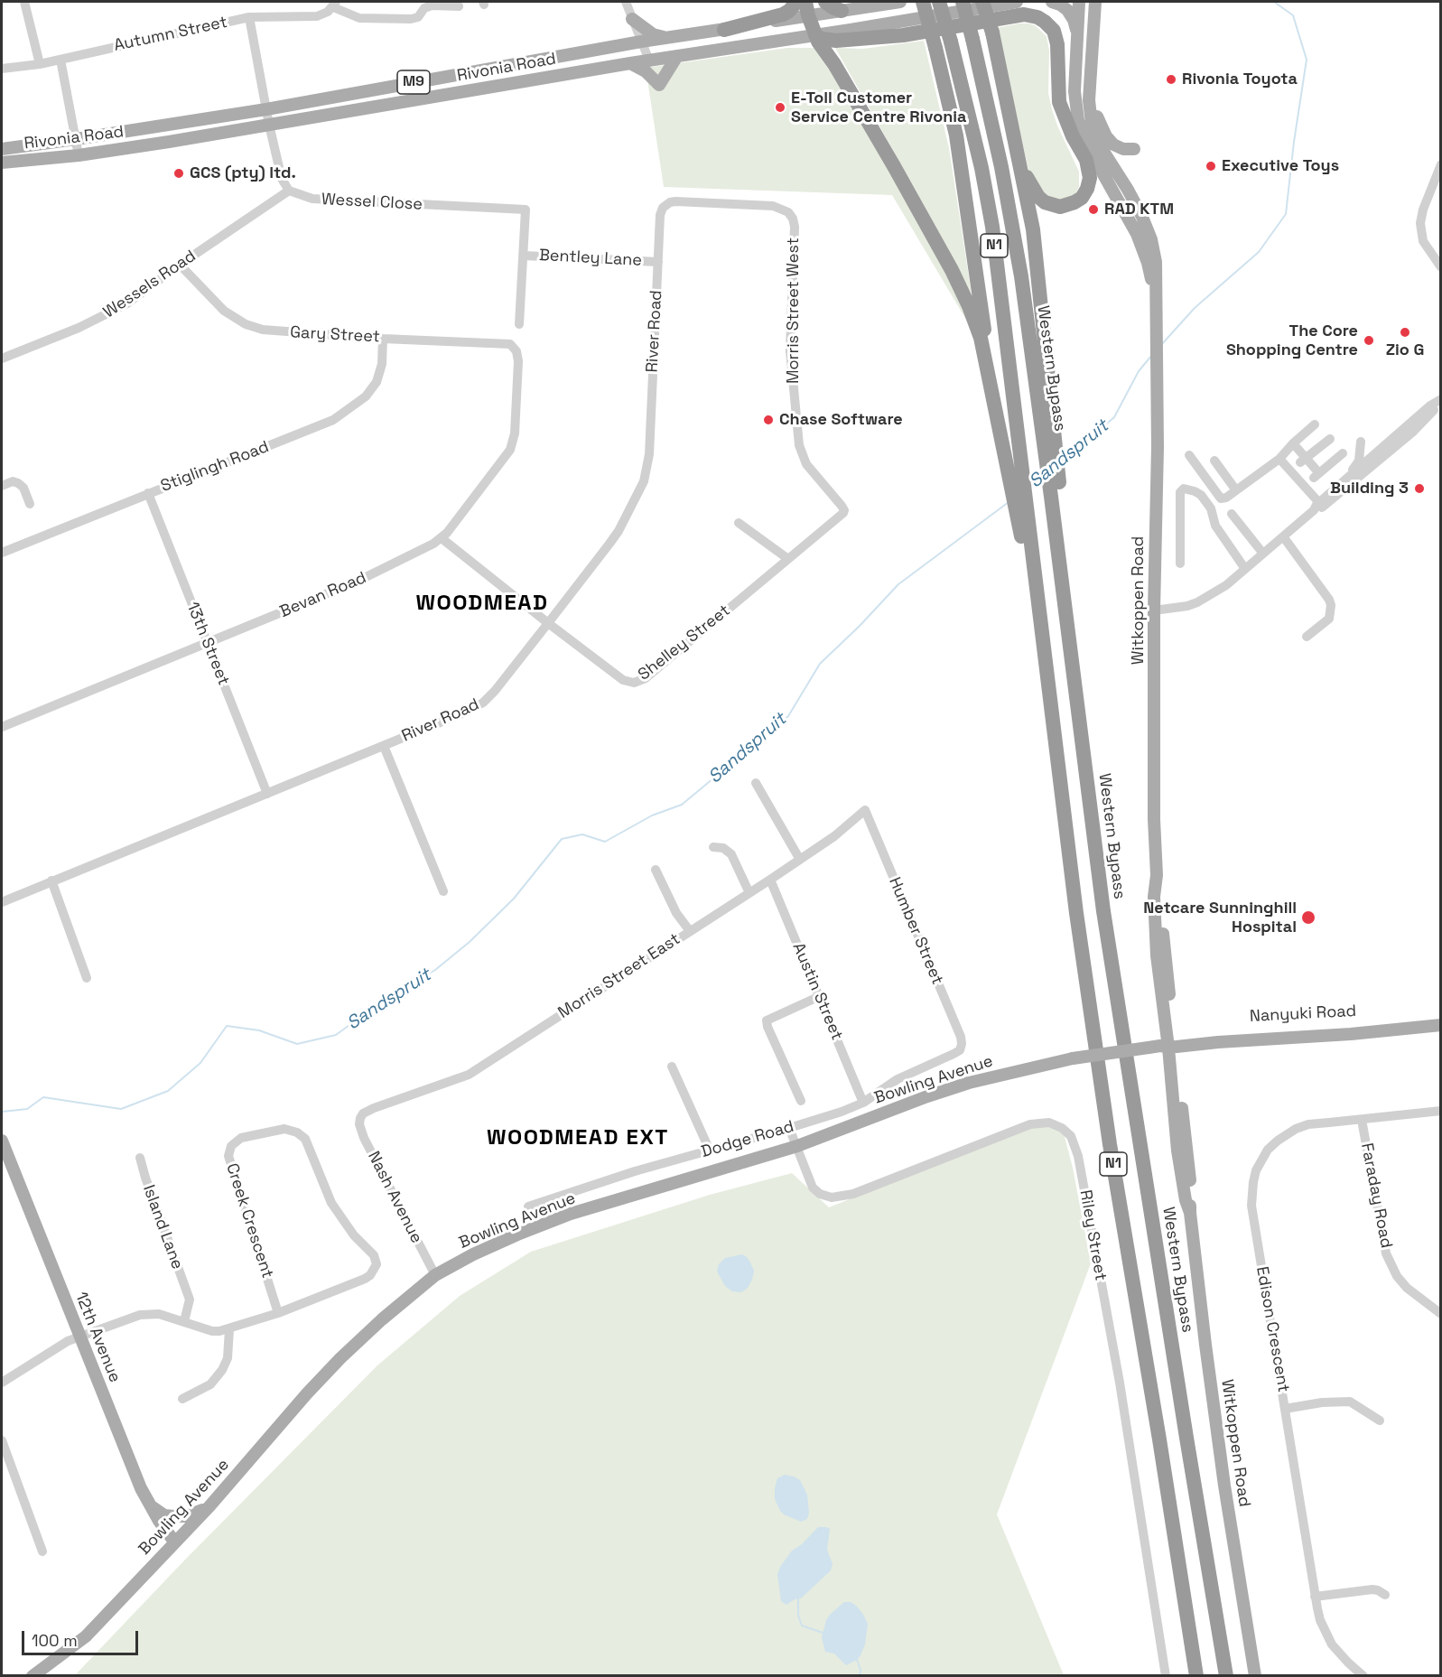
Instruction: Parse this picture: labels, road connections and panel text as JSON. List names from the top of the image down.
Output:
{
  "streets": {
    "highway": ["N1", "Western Bypass"],
    "main road": [
      "Rivonia Road",
      "M9",
      "Witkoppen Road",
      "Nanyuki Road",
      "Bowling Avenue",
      "12th Avenue"
    ],
    "street": [
      "Autumn Street",
      "Wessel Close",
      "Bentley Lane",
      "Wessels Road",
      "Morris Street West",
      "River Road",
      "Gary Street",
      "Stiglingh Road",
      "Bevan Road",
      "Shelley Street",
      "13th Street",
      "Humber Street",
      "Morris Street East",
      "Austin Street",
      "Dodge Road",
      "Faraday Road",
      "Nash Avenue",
      "Creek Crescent",
      "Island Lane",
      "Riley Street",
      "Edison Crescent"
    ]
  },
  "crossings": [
    ["Wessel Close", "Bentley Lane"],
    ["Wessel Close", "Wessels Road"],
    ["Bentley Lane", "Morris Street West"],
    ["Bentley Lane", "River Road"],
    ["Wessels Road", "Gary Street"],
    ["Morris Street West", "River Road"],
    ["Morris Street West", "Shelley Street"],
    ["River Road", "Shelley Street"],
    ["River Road", "13th Street"],
    ["Gary Street", "Stiglingh Road"],
    ["Gary Street", "Bevan Road"],
    ["Stiglingh Road", "13th Street"],
    ["Bevan Road", "Shelley Street"],
    ["Bevan Road", "13th Street"],
    ["Witkoppen Road", "Nanyuki Road"],
    ["Witkoppen Road", "Bowling Avenue"],
    ["Humber Street", "Morris Street East"],
    ["Humber Street", "Dodge Road"],
    ["Morris Street East", "Austin Street"],
    ["Morris Street East", "Nash Avenue"],
    ["Austin Street", "Dodge Road"],
    ["Nanyuki Road", "Bowling Avenue"],
    ["Bowling Avenue", "Nash Avenue"],
    ["Bowling Avenue", "Riley Street"],
    ["Bowling Avenue", "12th Avenue"],
    ["Dodge Road", "Riley Street"],
    ["Faraday Road", "Edison Crescent"]
  ],
  "districts": ["WOODMEAD", "WOODMEAD EXT"],
  "water": ["Sandspruit"],
  "places": [
    "Rivonia Toyota",
    "E-Toll Customer Service Centre Rivonia",
    "Executive Toys",
    "GCS (pty) ltd.",
    "RAD KTM",
    "Zio G",
    "The Core Shopping Centre",
    "Chase Software",
    "Building 3",
    "Netcare Sunninghill Hospital"
  ],
  "scale_bar": "100 m"
}
